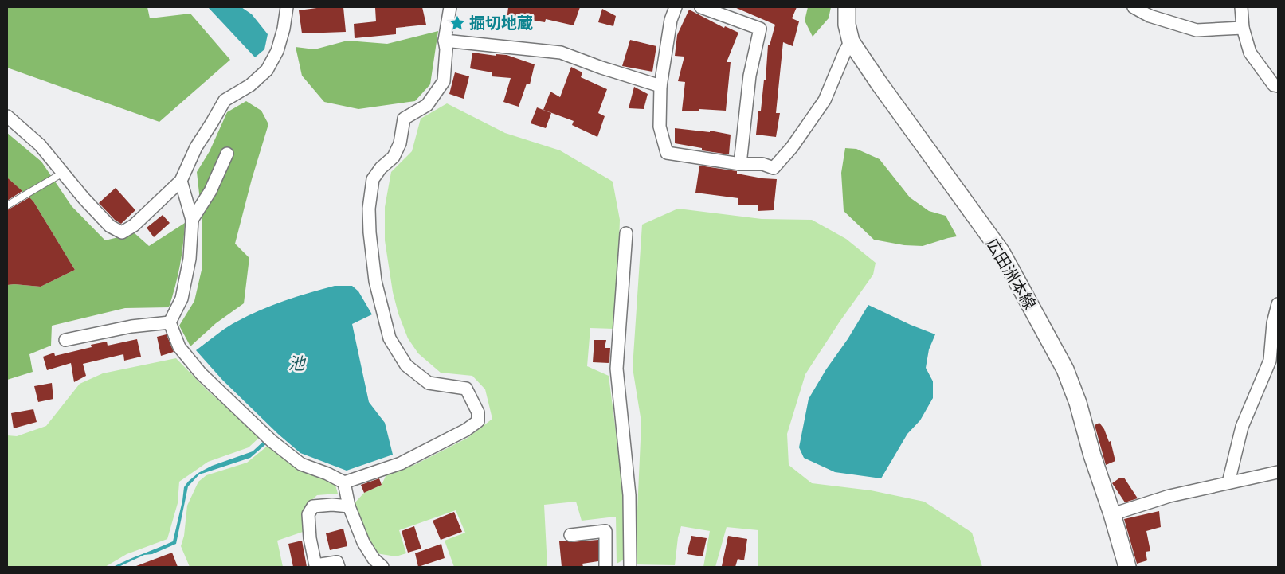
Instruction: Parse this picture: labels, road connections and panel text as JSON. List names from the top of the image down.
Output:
{
  "streets": {
    "main road": ["広田洲本線"]
  },
  "water": ["池"],
  "places": {
    "place": ["掘切地蔵"]
  }
}
